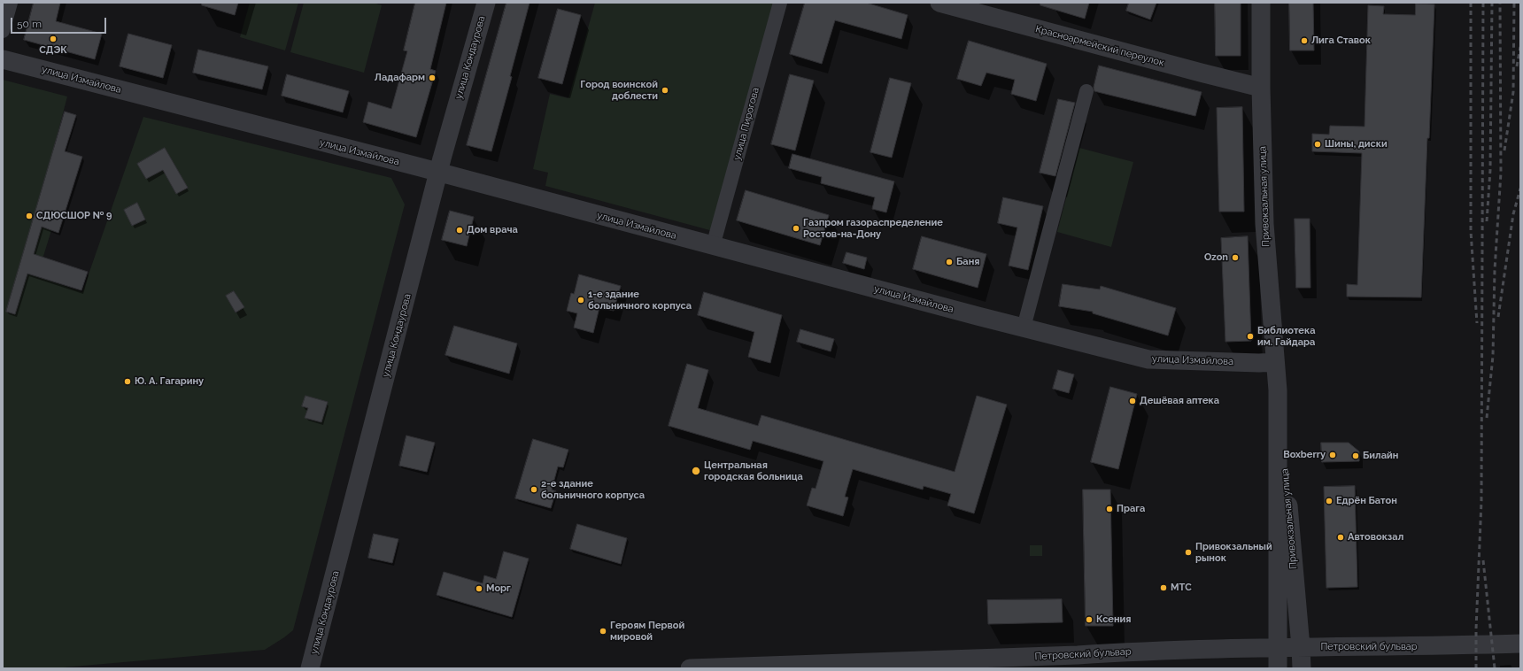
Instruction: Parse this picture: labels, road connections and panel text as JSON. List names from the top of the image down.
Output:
{
  "streets": {
    "street": [
      "Красноармейский переулок",
      "улица Кондаурова",
      "улица Измайлова",
      "улица Пирогова",
      "Привокзальная улица",
      "Петровский бульвар"
    ]
  },
  "crossings": [
    ["Красноармейский переулок", "Привокзальная улица"],
    ["улица Кондаурова", "улица Измайлова"],
    ["улица Измайлова", "улица Пирогова"],
    ["улица Измайлова", "Привокзальная улица"],
    ["Привокзальная улица", "Петровский бульвар"]
  ],
  "places": [
    "СДЭК",
    "Лига Ставок",
    "Ладафарм",
    "Город воинской доблести",
    "Шины, диски",
    "СДЮСШОР № 9",
    "Газпром газораспределение Ростов-на-Дону",
    "Дом врача",
    "Ozon",
    "Баня",
    "1-е здание больничного корпуса",
    "Библиотека им. Гайдара",
    "Ю. А. Гагарину",
    "Дешёвая аптека",
    "Boxberry",
    "Билайн",
    "Центральная городская больница",
    "2-е здание больничного корпуса",
    "Едрён Батон",
    "Прага",
    "Автовокзал",
    "Привокзальный рынок",
    "МТС",
    "Морг",
    "Ксения",
    "Героям Первой мировой"
  ],
  "scale_bar": "50 m"
}
